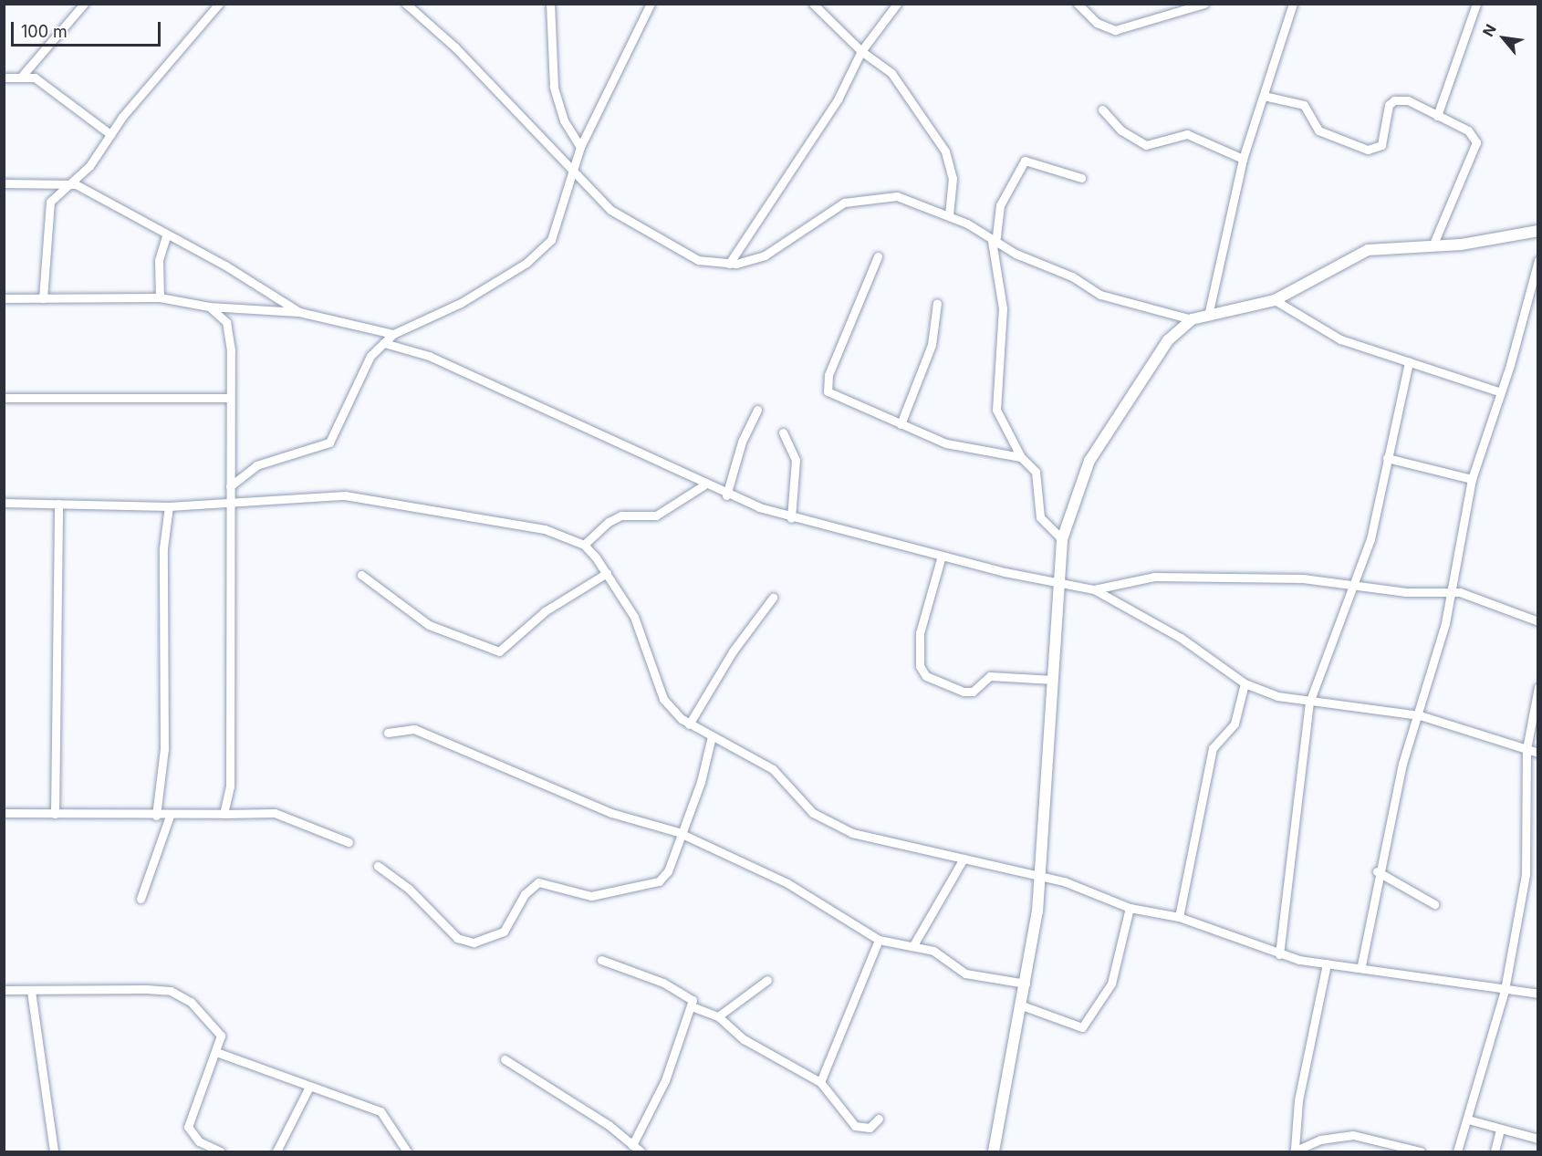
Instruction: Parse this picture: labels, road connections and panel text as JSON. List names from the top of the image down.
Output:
{
  "scale_bar": "100 m",
  "north": "top left"
}
